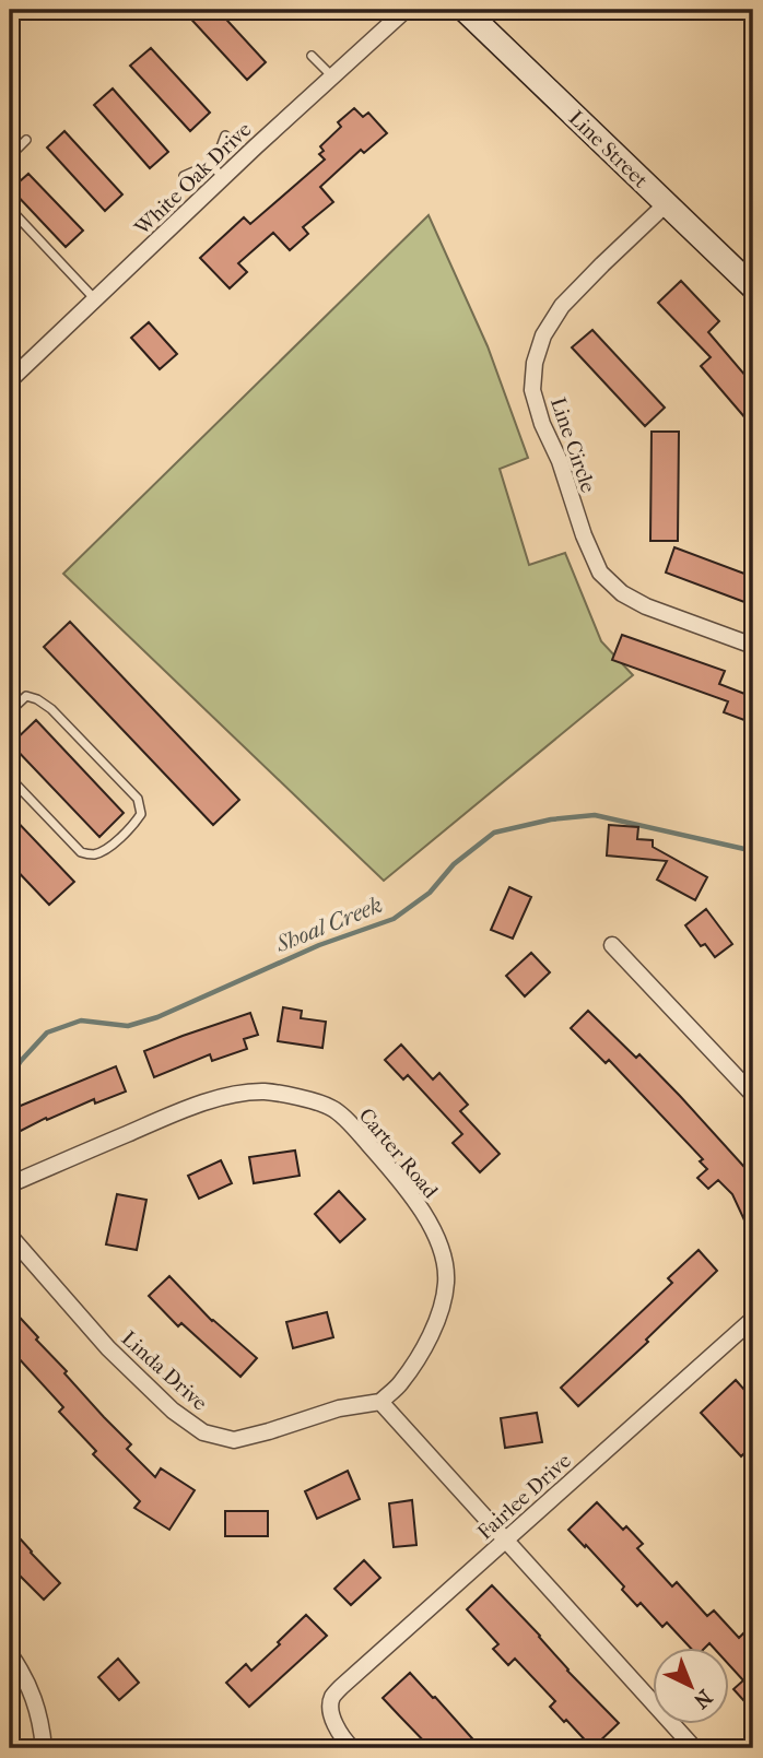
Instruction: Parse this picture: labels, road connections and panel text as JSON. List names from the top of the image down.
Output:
{
  "streets": {
    "street": [
      "Line Street",
      "White Oak Drive",
      "Line Circle",
      "Carter Road",
      "Linda Drive",
      "Fairlee Drive"
    ]
  },
  "crossings": [
    ["Line Street", "Line Circle"],
    ["Carter Road", "Linda Drive"]
  ],
  "water": ["Shoal Creek"],
  "north": "bottom right"
}
